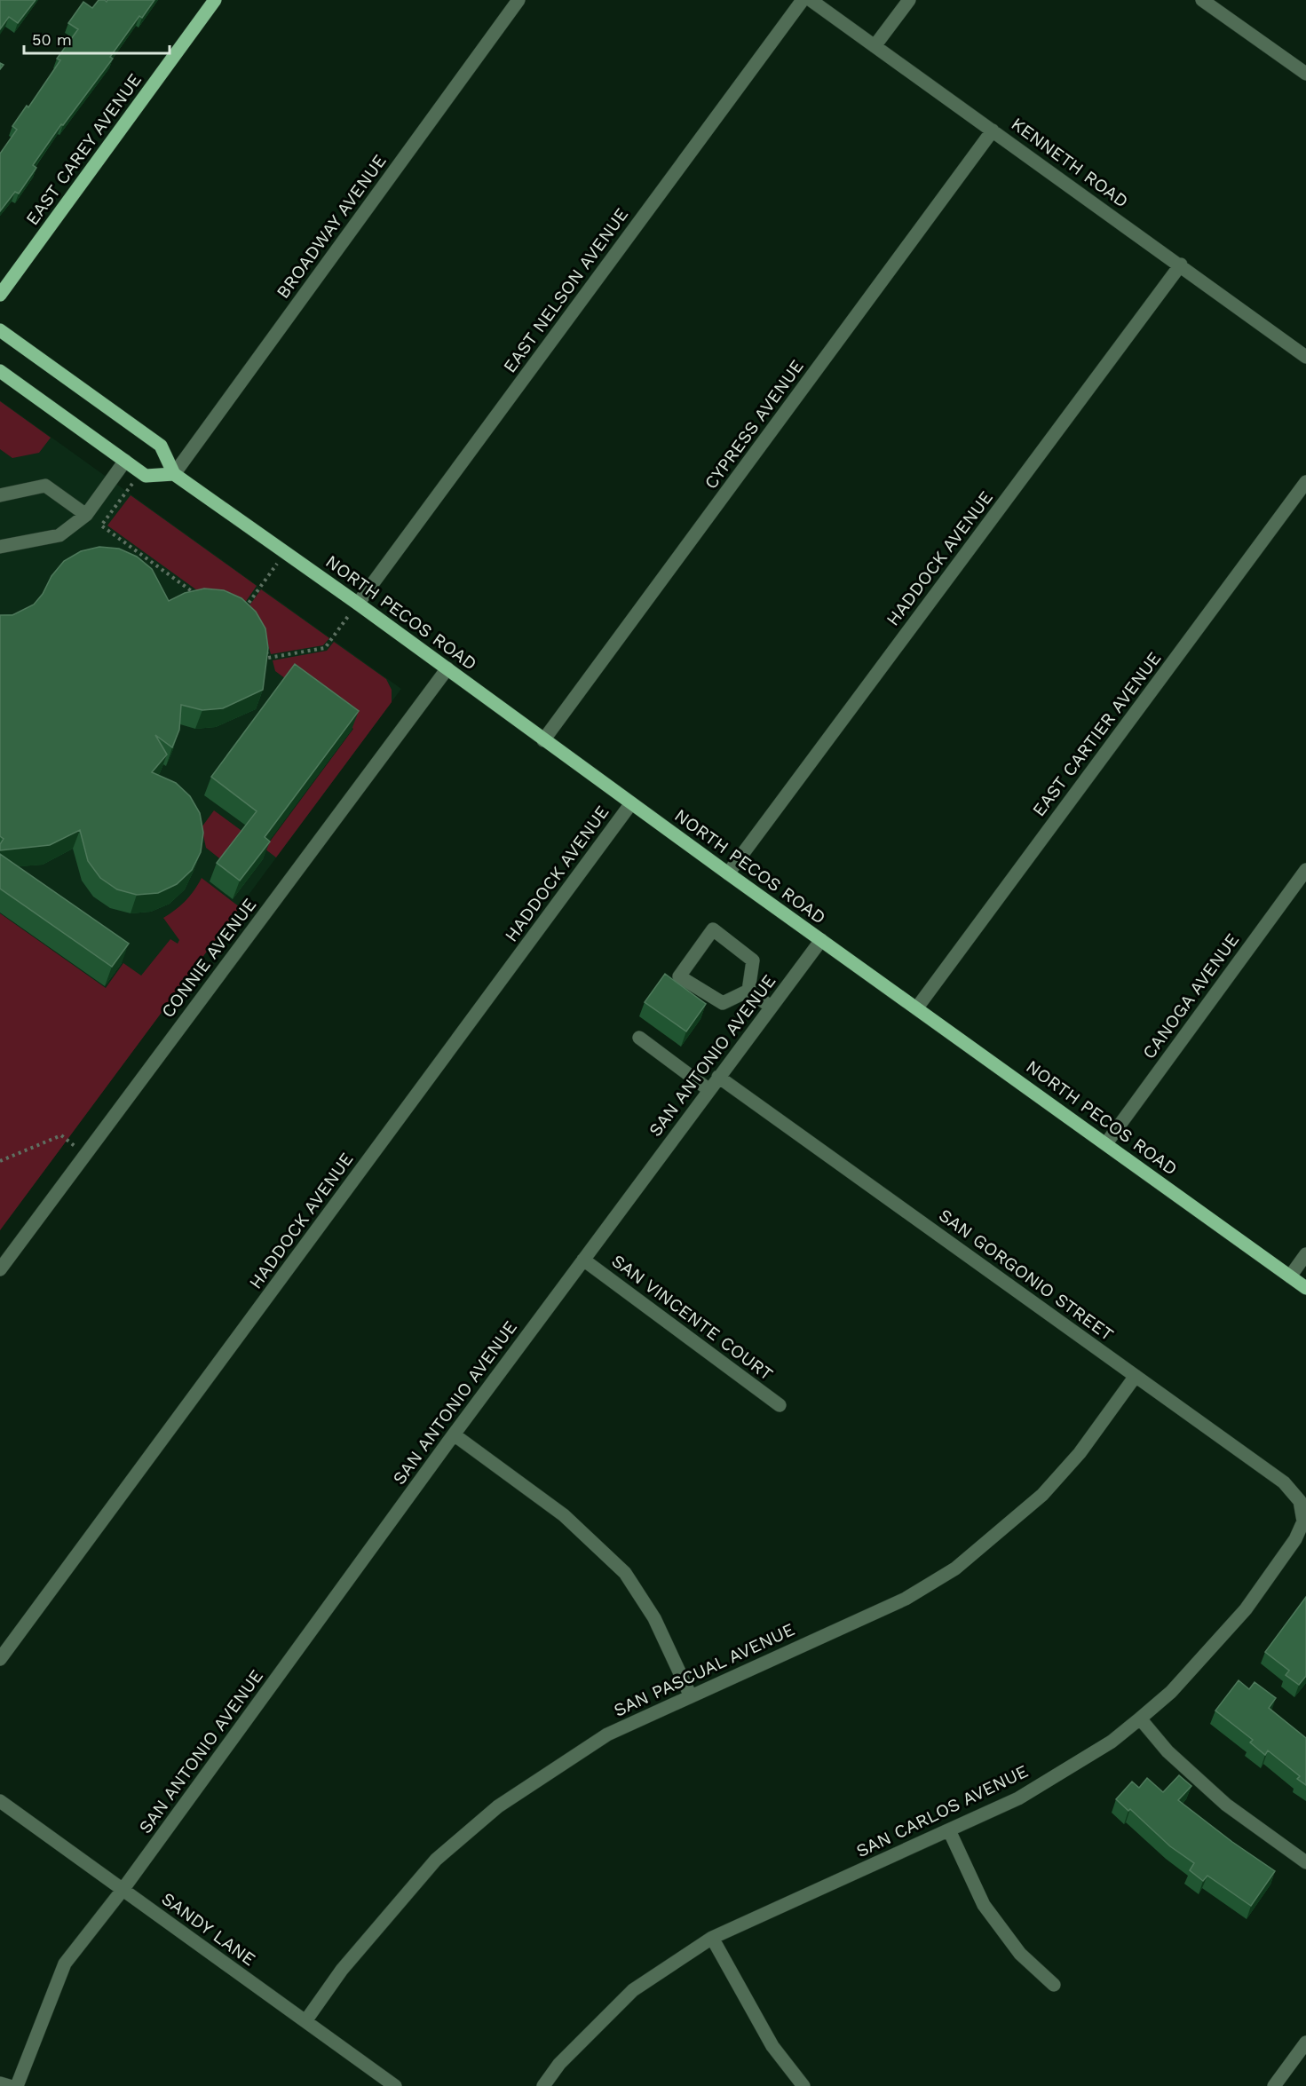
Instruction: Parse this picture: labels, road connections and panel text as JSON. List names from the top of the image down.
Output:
{
  "streets": {
    "main road": ["EAST CAREY AVENUE", "NORTH PECOS ROAD"],
    "street": [
      "KENNETH ROAD",
      "BROADWAY AVENUE",
      "EAST NELSON AVENUE",
      "CYPRESS AVENUE",
      "HADDOCK AVENUE",
      "EAST CARTIER AVENUE",
      "CONNIE AVENUE",
      "CANOGA AVENUE",
      "SAN ANTONIO AVENUE",
      "SAN GORGONIO STREET",
      "SAN VINCENTE COURT",
      "SAN PASCUAL AVENUE",
      "SAN CARLOS AVENUE",
      "SANDY LANE"
    ]
  },
  "crossings": [
    ["KENNETH ROAD", "CYPRESS AVENUE"],
    ["KENNETH ROAD", "HADDOCK AVENUE"],
    ["BROADWAY AVENUE", "NORTH PECOS ROAD"],
    ["EAST NELSON AVENUE", "NORTH PECOS ROAD"],
    ["CYPRESS AVENUE", "NORTH PECOS ROAD"],
    ["HADDOCK AVENUE", "NORTH PECOS ROAD"],
    ["NORTH PECOS ROAD", "EAST CARTIER AVENUE"],
    ["NORTH PECOS ROAD", "CONNIE AVENUE"],
    ["NORTH PECOS ROAD", "CANOGA AVENUE"],
    ["NORTH PECOS ROAD", "SAN ANTONIO AVENUE"],
    ["SAN ANTONIO AVENUE", "SAN GORGONIO STREET"],
    ["SAN ANTONIO AVENUE", "SAN VINCENTE COURT"],
    ["SAN ANTONIO AVENUE", "SANDY LANE"],
    ["SAN GORGONIO STREET", "SAN PASCUAL AVENUE"],
    ["SAN GORGONIO STREET", "SAN CARLOS AVENUE"],
    ["SAN PASCUAL AVENUE", "SANDY LANE"]
  ],
  "scale_bar": "50 m"
}
